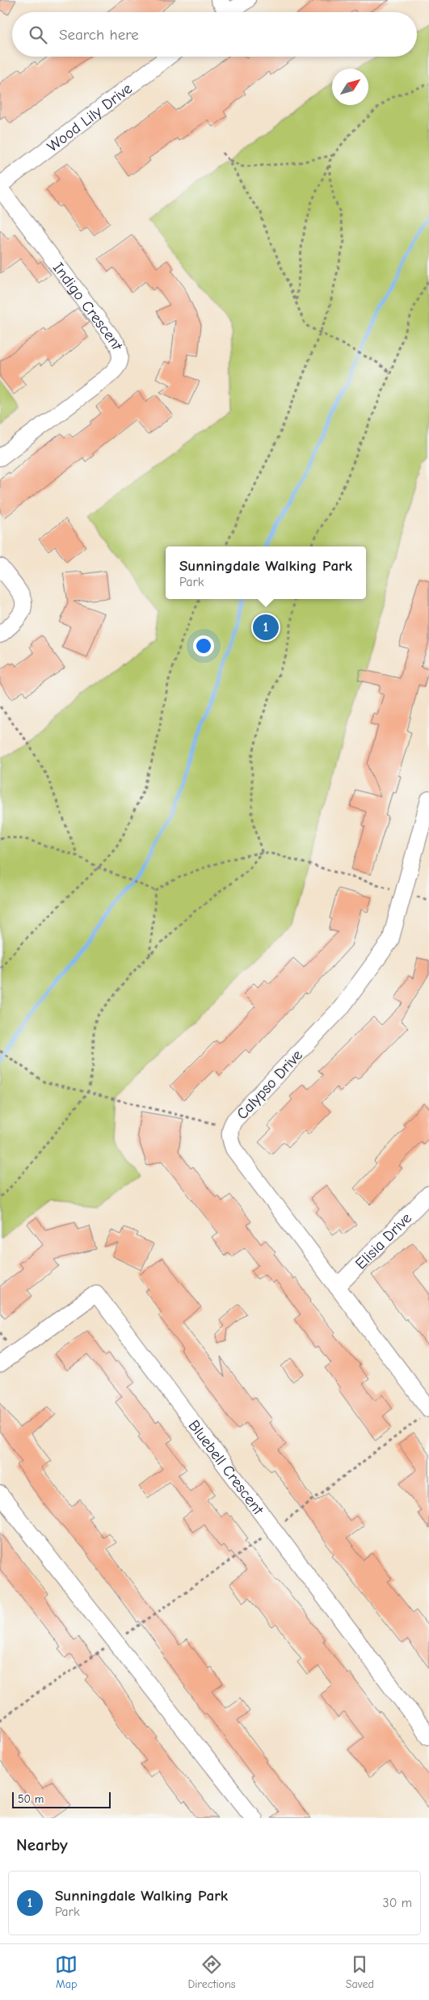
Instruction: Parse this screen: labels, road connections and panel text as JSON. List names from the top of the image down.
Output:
{
  "streets": {
    "street": [
      "Wood Lily Drive",
      "Indigo Crescent",
      "Calypso Drive",
      "Elisia Drive",
      "Bluebell Crescent"
    ]
  },
  "crossings": [
    ["Calypso Drive", "Elisia Drive"]
  ],
  "scale_bar": "50 m",
  "north": "top right",
  "page": {
    "search": "Search here",
    "popup": ["Sunningdale Walking Park", "Park"],
    "pins": "1",
    "scale": "50 m",
    "heading": "Nearby",
    "list": [
      {
        "mark": "1",
        "name": "Sunningdale Walking Park",
        "note": "Park",
        "value": "30 m"
      }
    ],
    "nav": ["Map", "Directions", "Saved"]
  }
}
